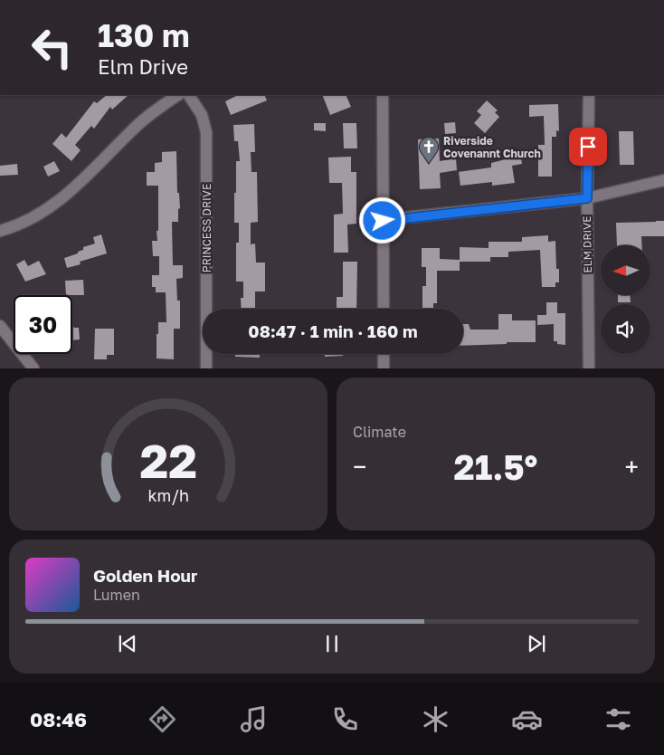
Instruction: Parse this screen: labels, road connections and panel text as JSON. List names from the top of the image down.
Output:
{
  "streets": {
    "street": ["PRINCESS DRIVE", "ELM DRIVE"]
  },
  "places": {
    "church": ["Riverside Covenannt Church"]
  },
  "north": "left",
  "page": {
    "turn": ["130 m", "Elm Drive"],
    "limit": "30",
    "trip": "08:47 · 1 min · 160 m",
    "tile": "Climate",
    "heat": ["−", "21.5°", "+"],
    "song": ["Golden Hour", "Lumen"],
    "tabs": "08:46",
    "gauge": ["22", "km/h"]
  }
}
